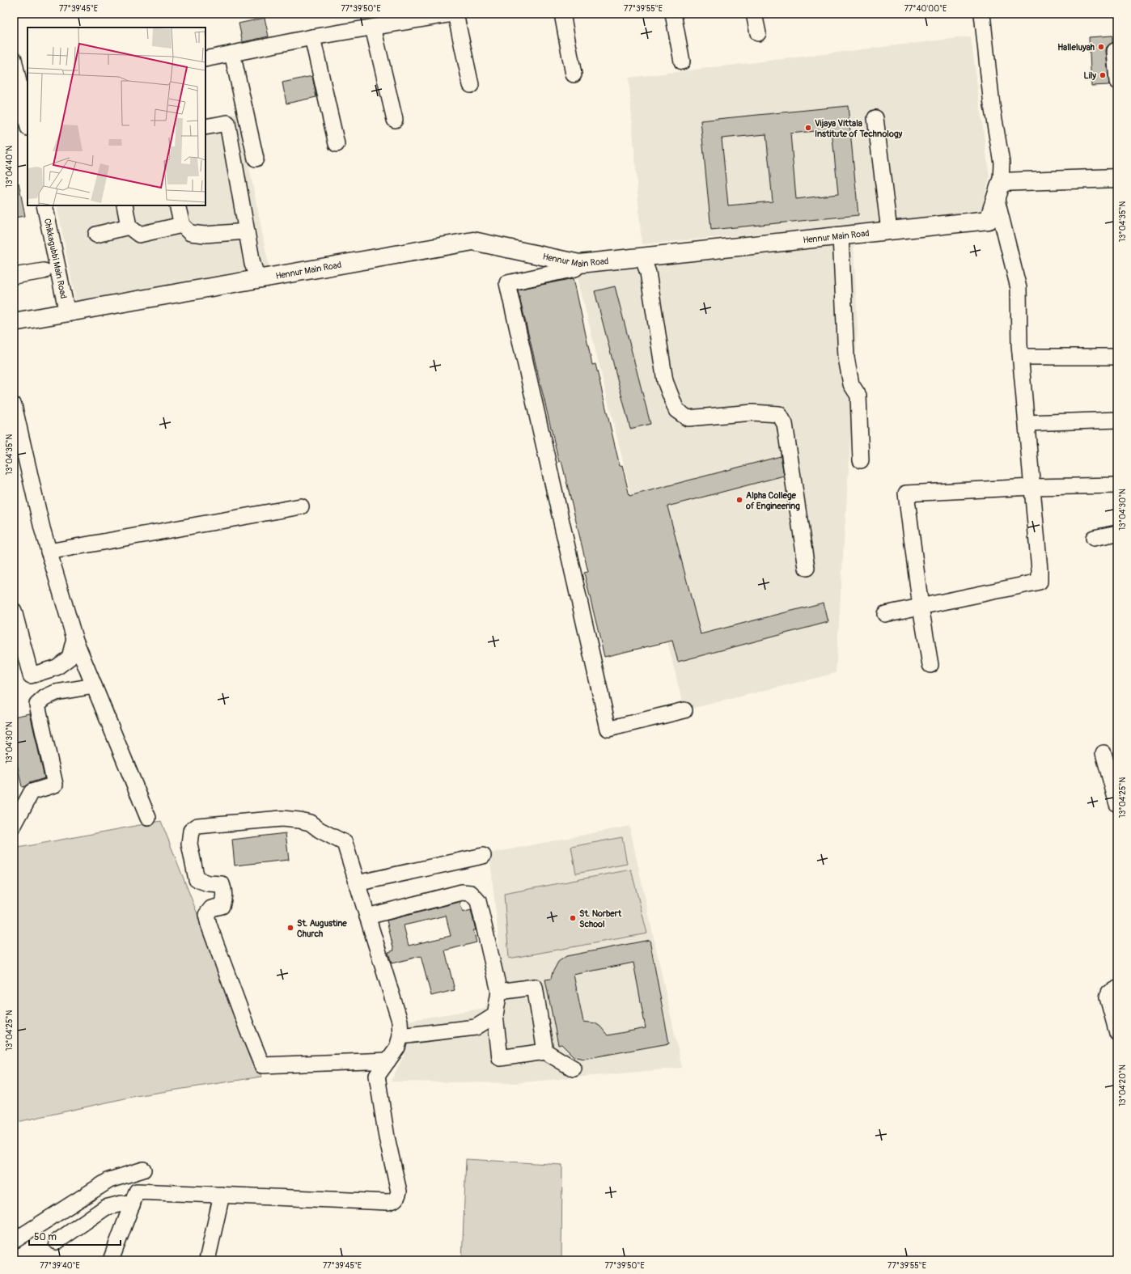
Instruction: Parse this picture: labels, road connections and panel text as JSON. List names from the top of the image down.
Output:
{
  "streets": {
    "main road": ["Hennur Main Road"],
    "street": ["Chikkagubbi Main Road"]
  },
  "crossings": [
    ["Hennur Main Road", "Chikkagubbi Main Road"]
  ],
  "places": [
    "Halleluyah",
    "Lily",
    "Vijaya Vittala Institute of Technology",
    "Alpha College of Engineering",
    "St. Norbert School",
    "St. Augustine Church"
  ],
  "scale_bar": "50 m",
  "coordinates": [
    "77°39'45\"E",
    "77°39'50\"E",
    "77°39'55\"E",
    "77°40'00\"E",
    "13°04'40\"N",
    "13°04'35\"N",
    "13°04'30\"N",
    "13°04'25\"N",
    "13°04'20\"N",
    "77°39'40\"E"
  ]
}
